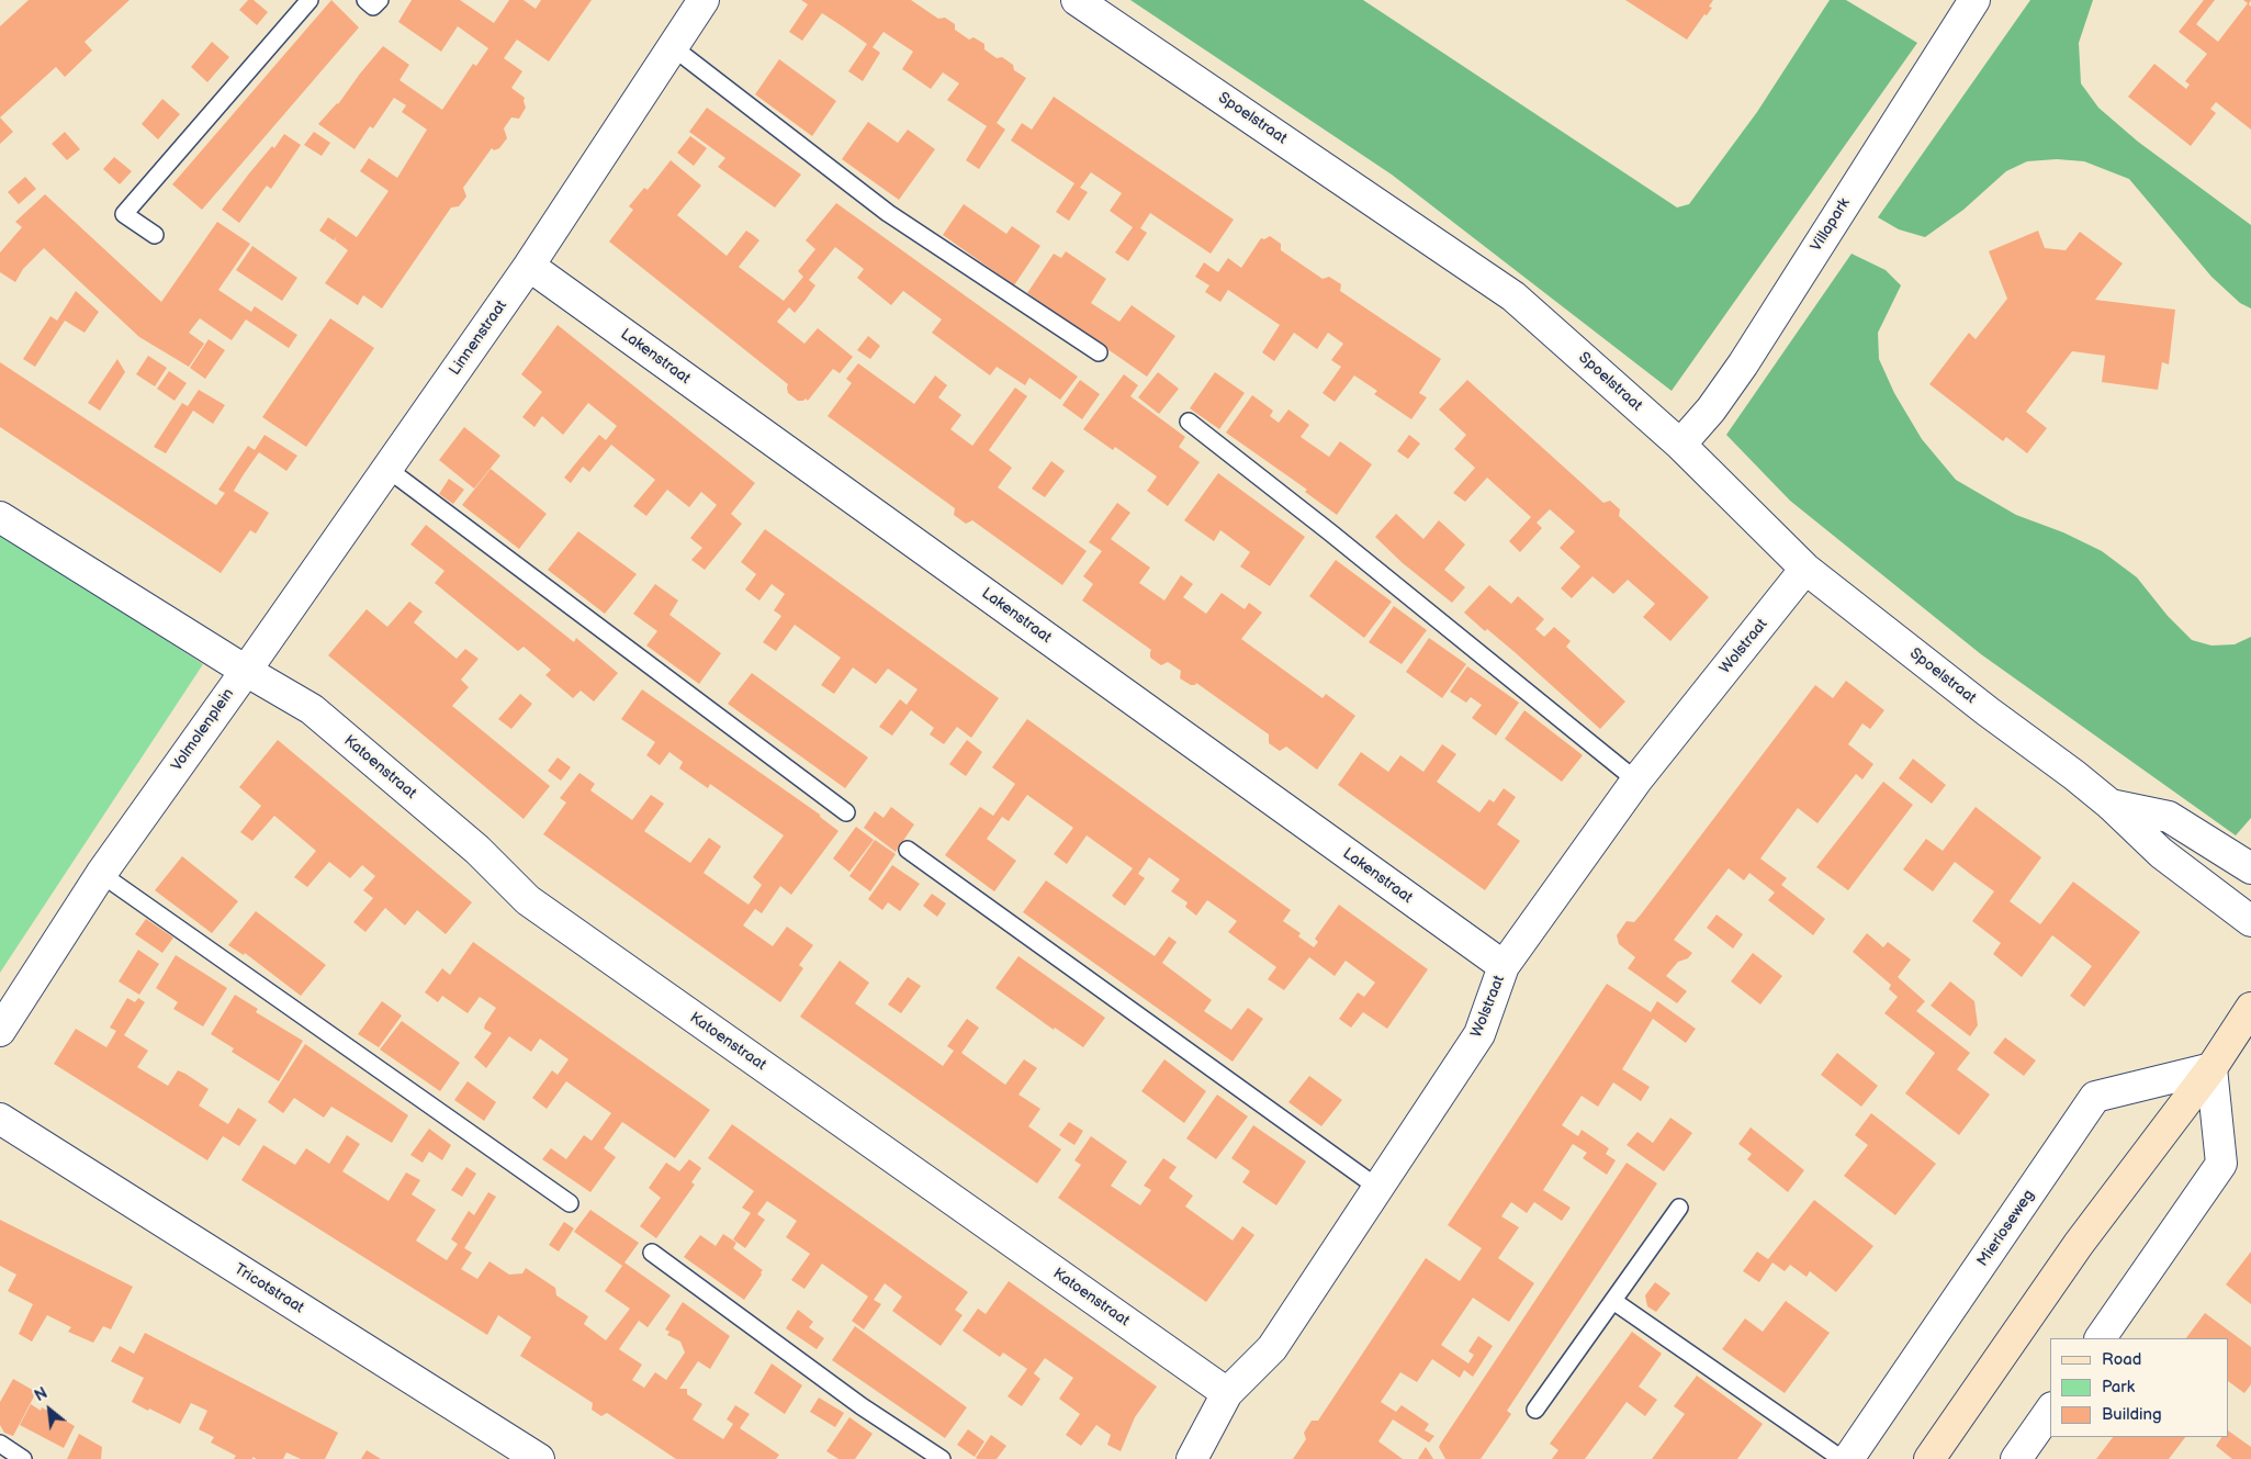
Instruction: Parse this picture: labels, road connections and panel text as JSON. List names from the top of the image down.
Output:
{
  "streets": {
    "street": [
      "Spoelstraat",
      "Villapark",
      "Linnenstraat",
      "Lakenstraat",
      "Wolstraat",
      "Volmolenplein",
      "Katoenstraat",
      "Mierloseweg",
      "Tricotstraat"
    ]
  },
  "crossings": [
    ["Spoelstraat", "Villapark"],
    ["Spoelstraat", "Wolstraat"],
    ["Linnenstraat", "Lakenstraat"],
    ["Linnenstraat", "Volmolenplein"],
    ["Linnenstraat", "Katoenstraat"],
    ["Lakenstraat", "Wolstraat"],
    ["Wolstraat", "Katoenstraat"],
    ["Volmolenplein", "Katoenstraat"]
  ],
  "legend": ["Road", "Park", "Building"],
  "north": "top left"
}
